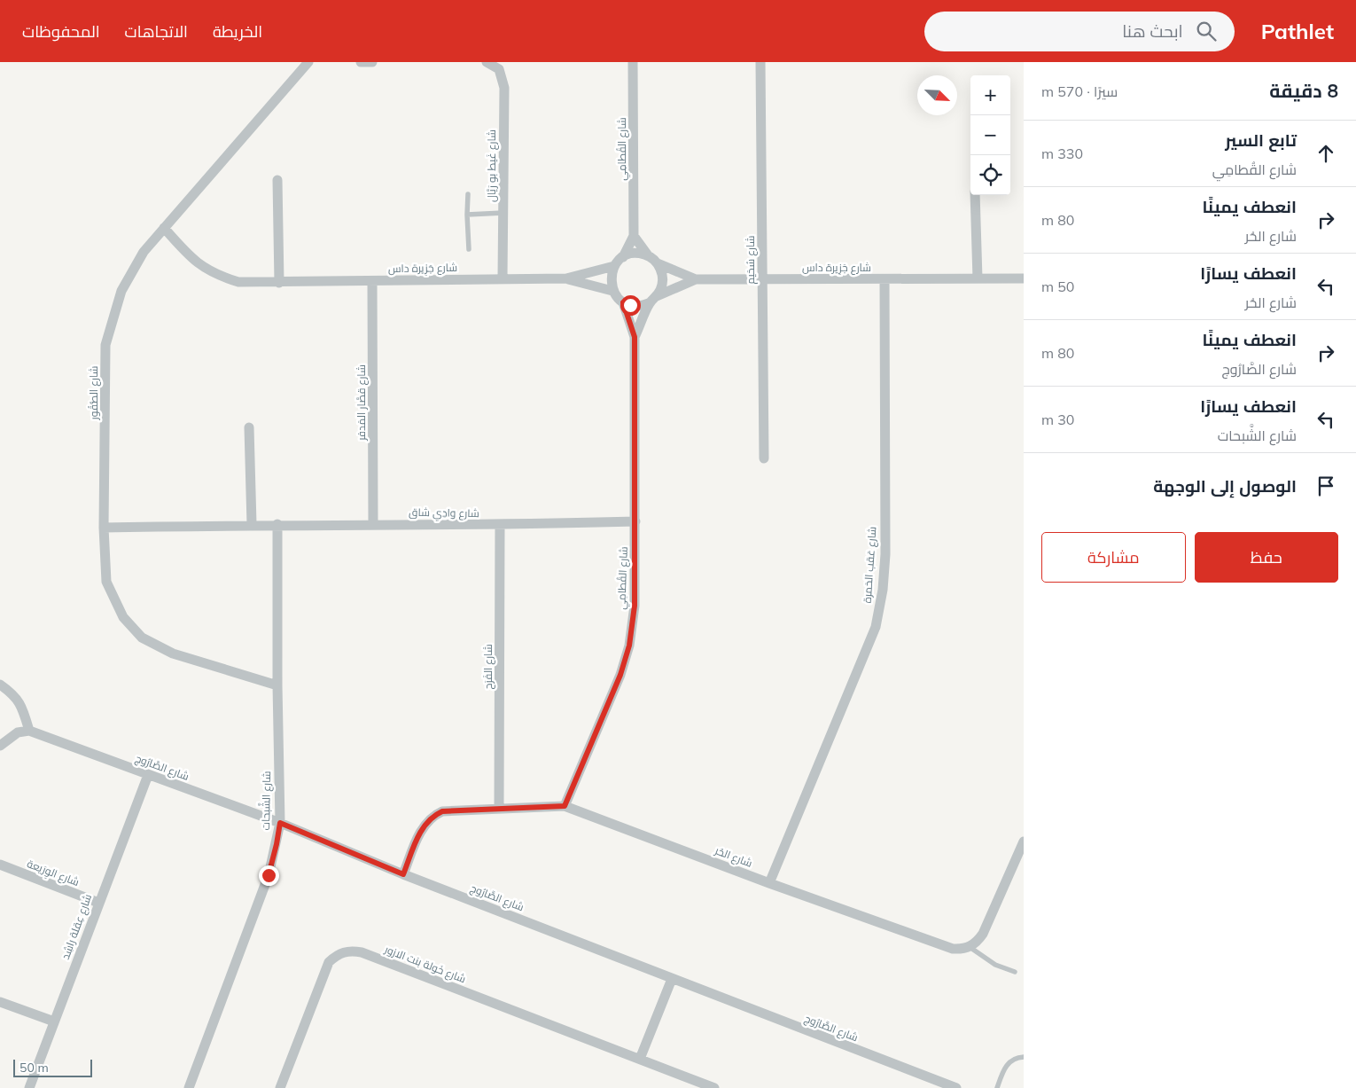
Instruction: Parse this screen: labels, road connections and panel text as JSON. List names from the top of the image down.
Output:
{
  "streets": {
    "street": [
      "شارع القُطامِي",
      "شارع غَيط بو رَيَّال",
      "شارع سُحَيم",
      "شارع جَزِيرة داس",
      "شارع الصُّقُور",
      "شارع قصَّار المَدفر",
      "شارع وادِي شاق",
      "شارع عَقب الحَمرة",
      "شارع الفَرَح",
      "شارع الصَّارُوج",
      "شارع الشَّبحات",
      "شارع الحُر",
      "شارع الوِرَيعة",
      "شارع عِقلة راشِد",
      "شارع خَولة بنت الازور"
    ]
  },
  "crossings": [
    ["شارع القُطامِي", "شارع جَزِيرة داس"],
    ["شارع القُطامِي", "شارع وادِي شاق"],
    ["شارع القُطامِي", "شارع الحُر"],
    ["شارع غَيط بو رَيَّال", "شارع جَزِيرة داس"],
    ["شارع سُحَيم", "شارع جَزِيرة داس"],
    ["شارع جَزِيرة داس", "شارع الصُّقُور"],
    ["شارع جَزِيرة داس", "شارع قصَّار المَدفر"],
    ["شارع جَزِيرة داس", "شارع عَقب الحَمرة"],
    ["شارع الصُّقُور", "شارع وادِي شاق"],
    ["شارع الصُّقُور", "شارع الشَّبحات"],
    ["شارع قصَّار المَدفر", "شارع وادِي شاق"],
    ["شارع وادِي شاق", "شارع الفَرَح"],
    ["شارع وادِي شاق", "شارع الشَّبحات"],
    ["شارع عَقب الحَمرة", "شارع الحُر"],
    ["شارع الفَرَح", "شارع الحُر"],
    ["شارع الصَّارُوج", "شارع الشَّبحات"],
    ["شارع الصَّارُوج", "شارع الحُر"],
    ["شارع الصَّارُوج", "شارع عِقلة راشِد"],
    ["شارع الوِرَيعة", "شارع عِقلة راشِد"]
  ],
  "scale_bar": "50 m",
  "north": "bottom right",
  "page": {
    "header": "Pathlet",
    "search": "ابحث هنا",
    "nav": ["الخريطة", "الاتجاهات", "المحفوظات"],
    "heading": ["8 دقيقة", "سيرًا · 570 m"],
    "map_buttons": ["+", "−"],
    "list": [
      ["تابع السير", "شارع القُطامِي", "330 m"],
      ["انعطف يمينًا", "شارع الحُر", "80 m"],
      ["انعطف يسارًا", "شارع الحُر", "50 m"],
      ["انعطف يمينًا", "شارع الصَّارُوج", "80 m"],
      ["انعطف يسارًا", "شارع الشَّبحات", "30 m"],
      "الوصول إلى الوجهة"
    ],
    "buttons": ["حفظ", "مشاركة"],
    "scale": "50 m"
  }
}
